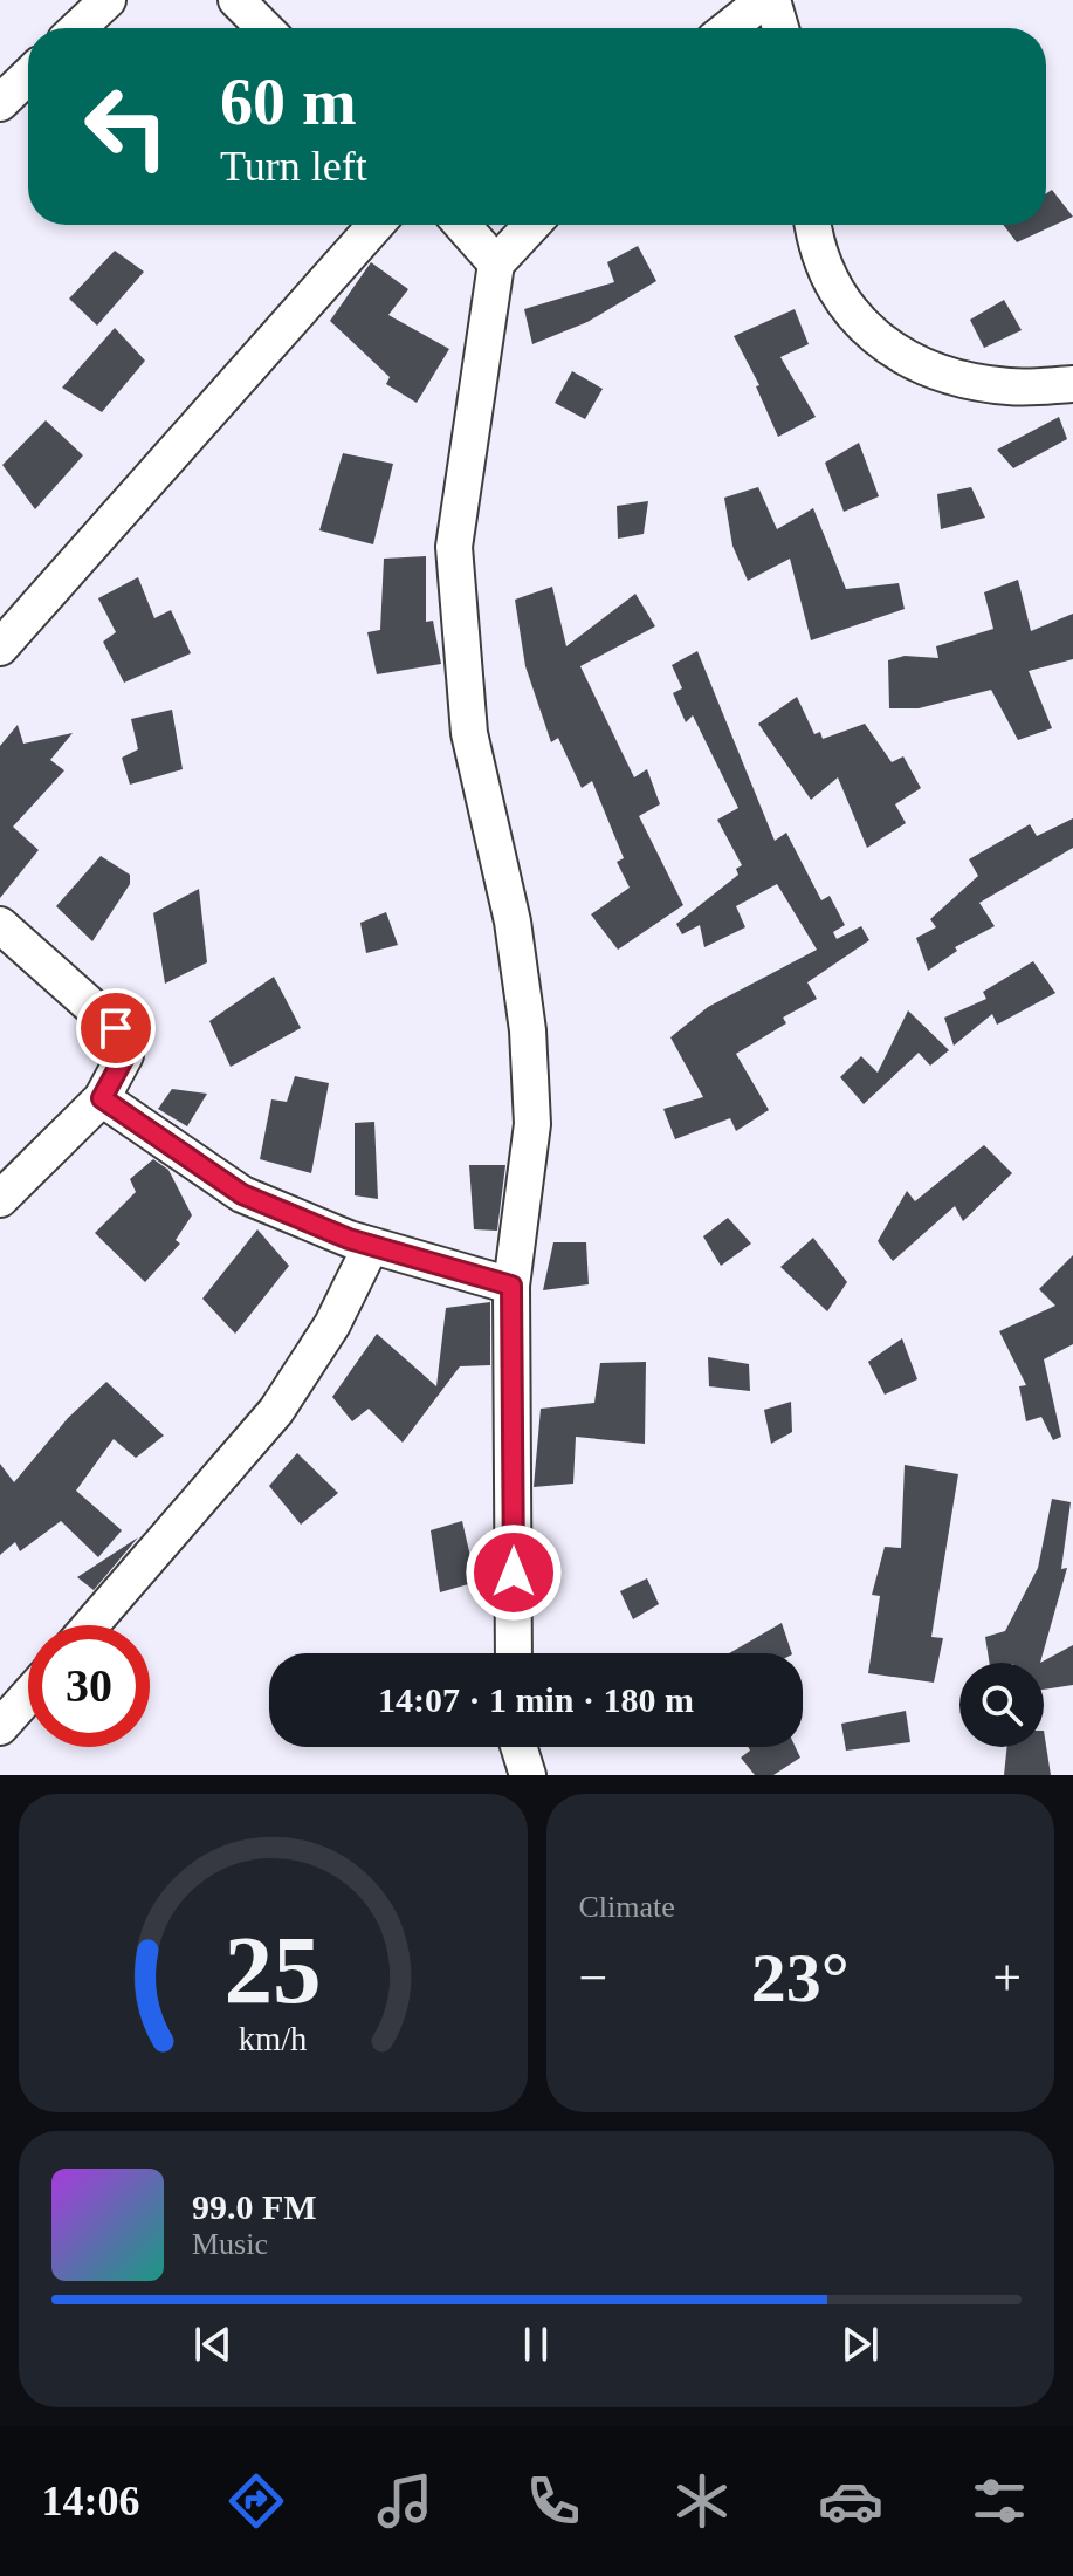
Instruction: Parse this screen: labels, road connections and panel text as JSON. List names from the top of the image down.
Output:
{
  "page": {
    "turn": ["60 m", "Turn left"],
    "limit": "30",
    "trip": "14:07 · 1 min · 180 m",
    "tile": "Climate",
    "heat": ["−", "23°", "+"],
    "song": ["99.0 FM", "Music"],
    "tabs": "14:06",
    "gauge": ["25", "km/h"]
  }
}
